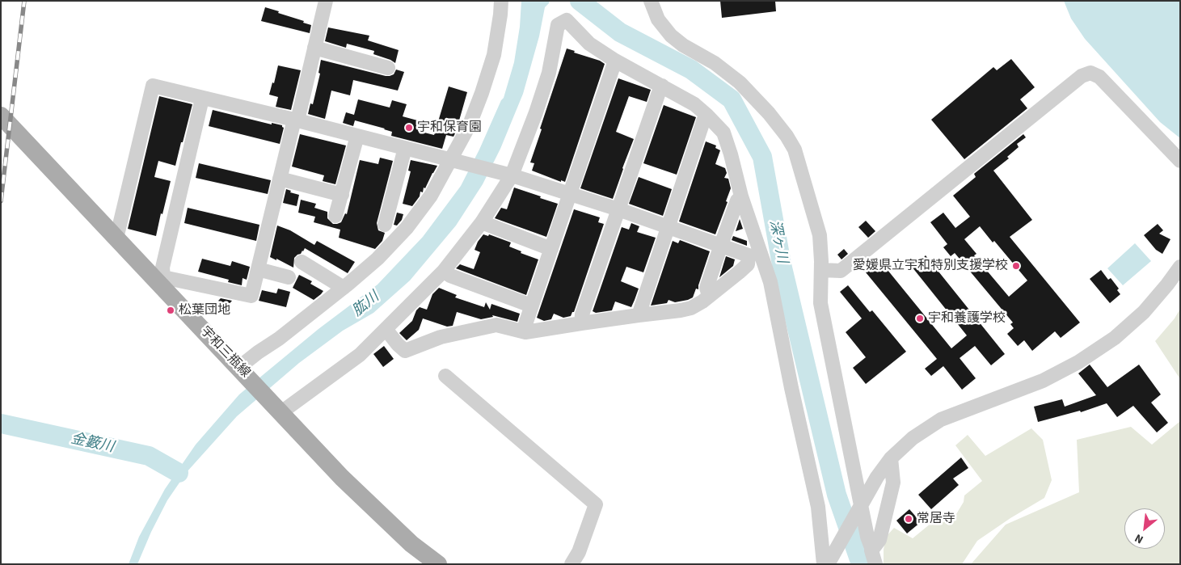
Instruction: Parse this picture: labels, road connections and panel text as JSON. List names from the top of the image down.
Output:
{
  "streets": {
    "main road": ["宇和三瓶線"]
  },
  "water": ["深ヶ川", "肱川", "金籔川"],
  "places": [
    "宇和保育園",
    "愛媛県立宇和特別支援学校",
    "松葉団地",
    "宇和養護学校",
    "常居寺"
  ],
  "north": "bottom left"
}
